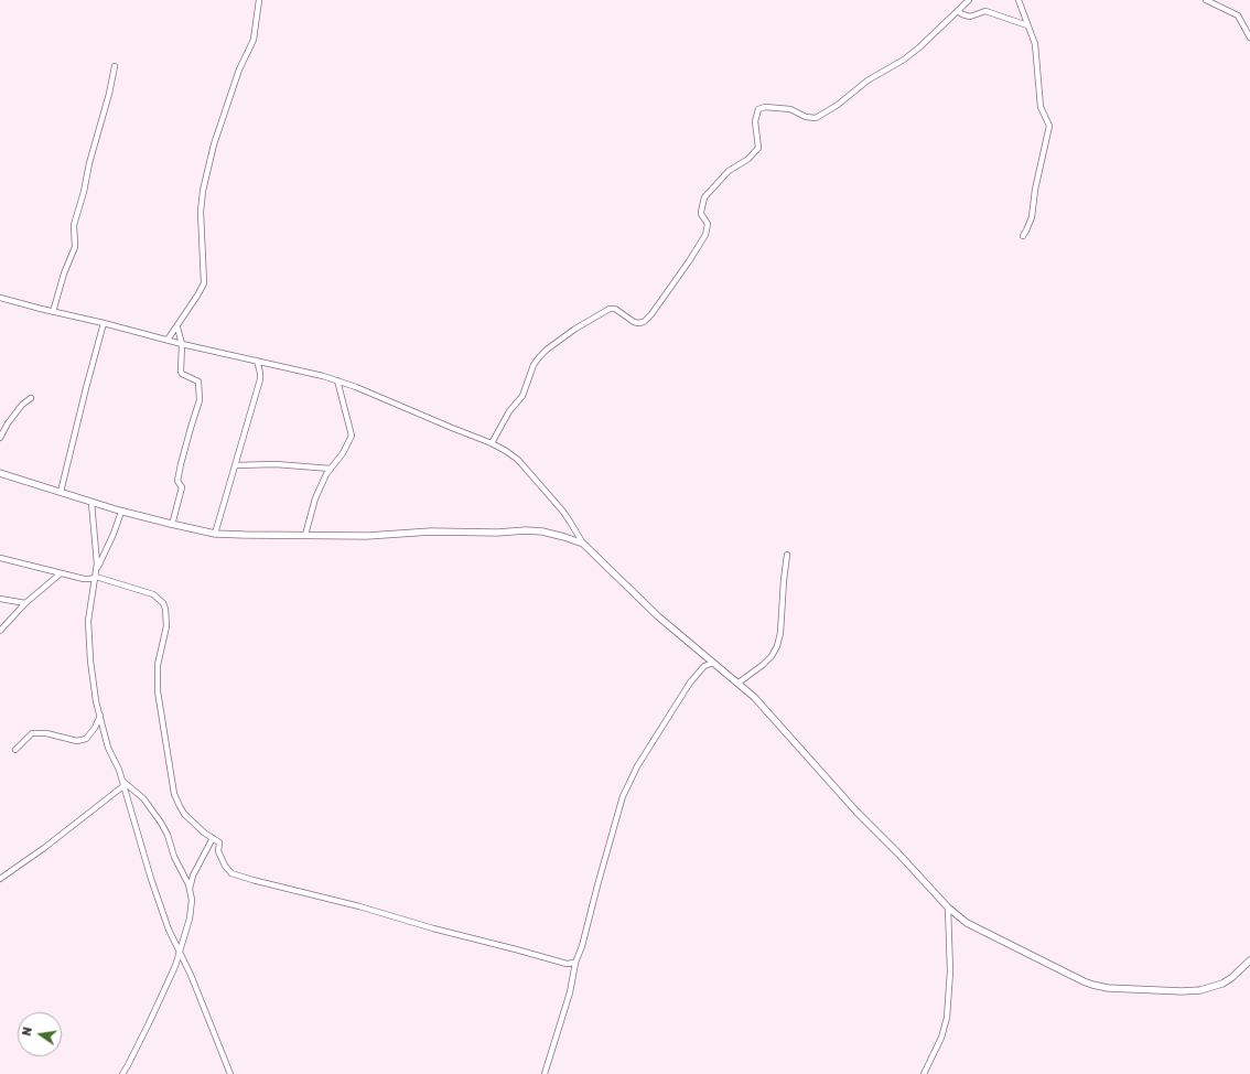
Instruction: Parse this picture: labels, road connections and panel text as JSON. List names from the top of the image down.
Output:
{
  "north": "left"
}
